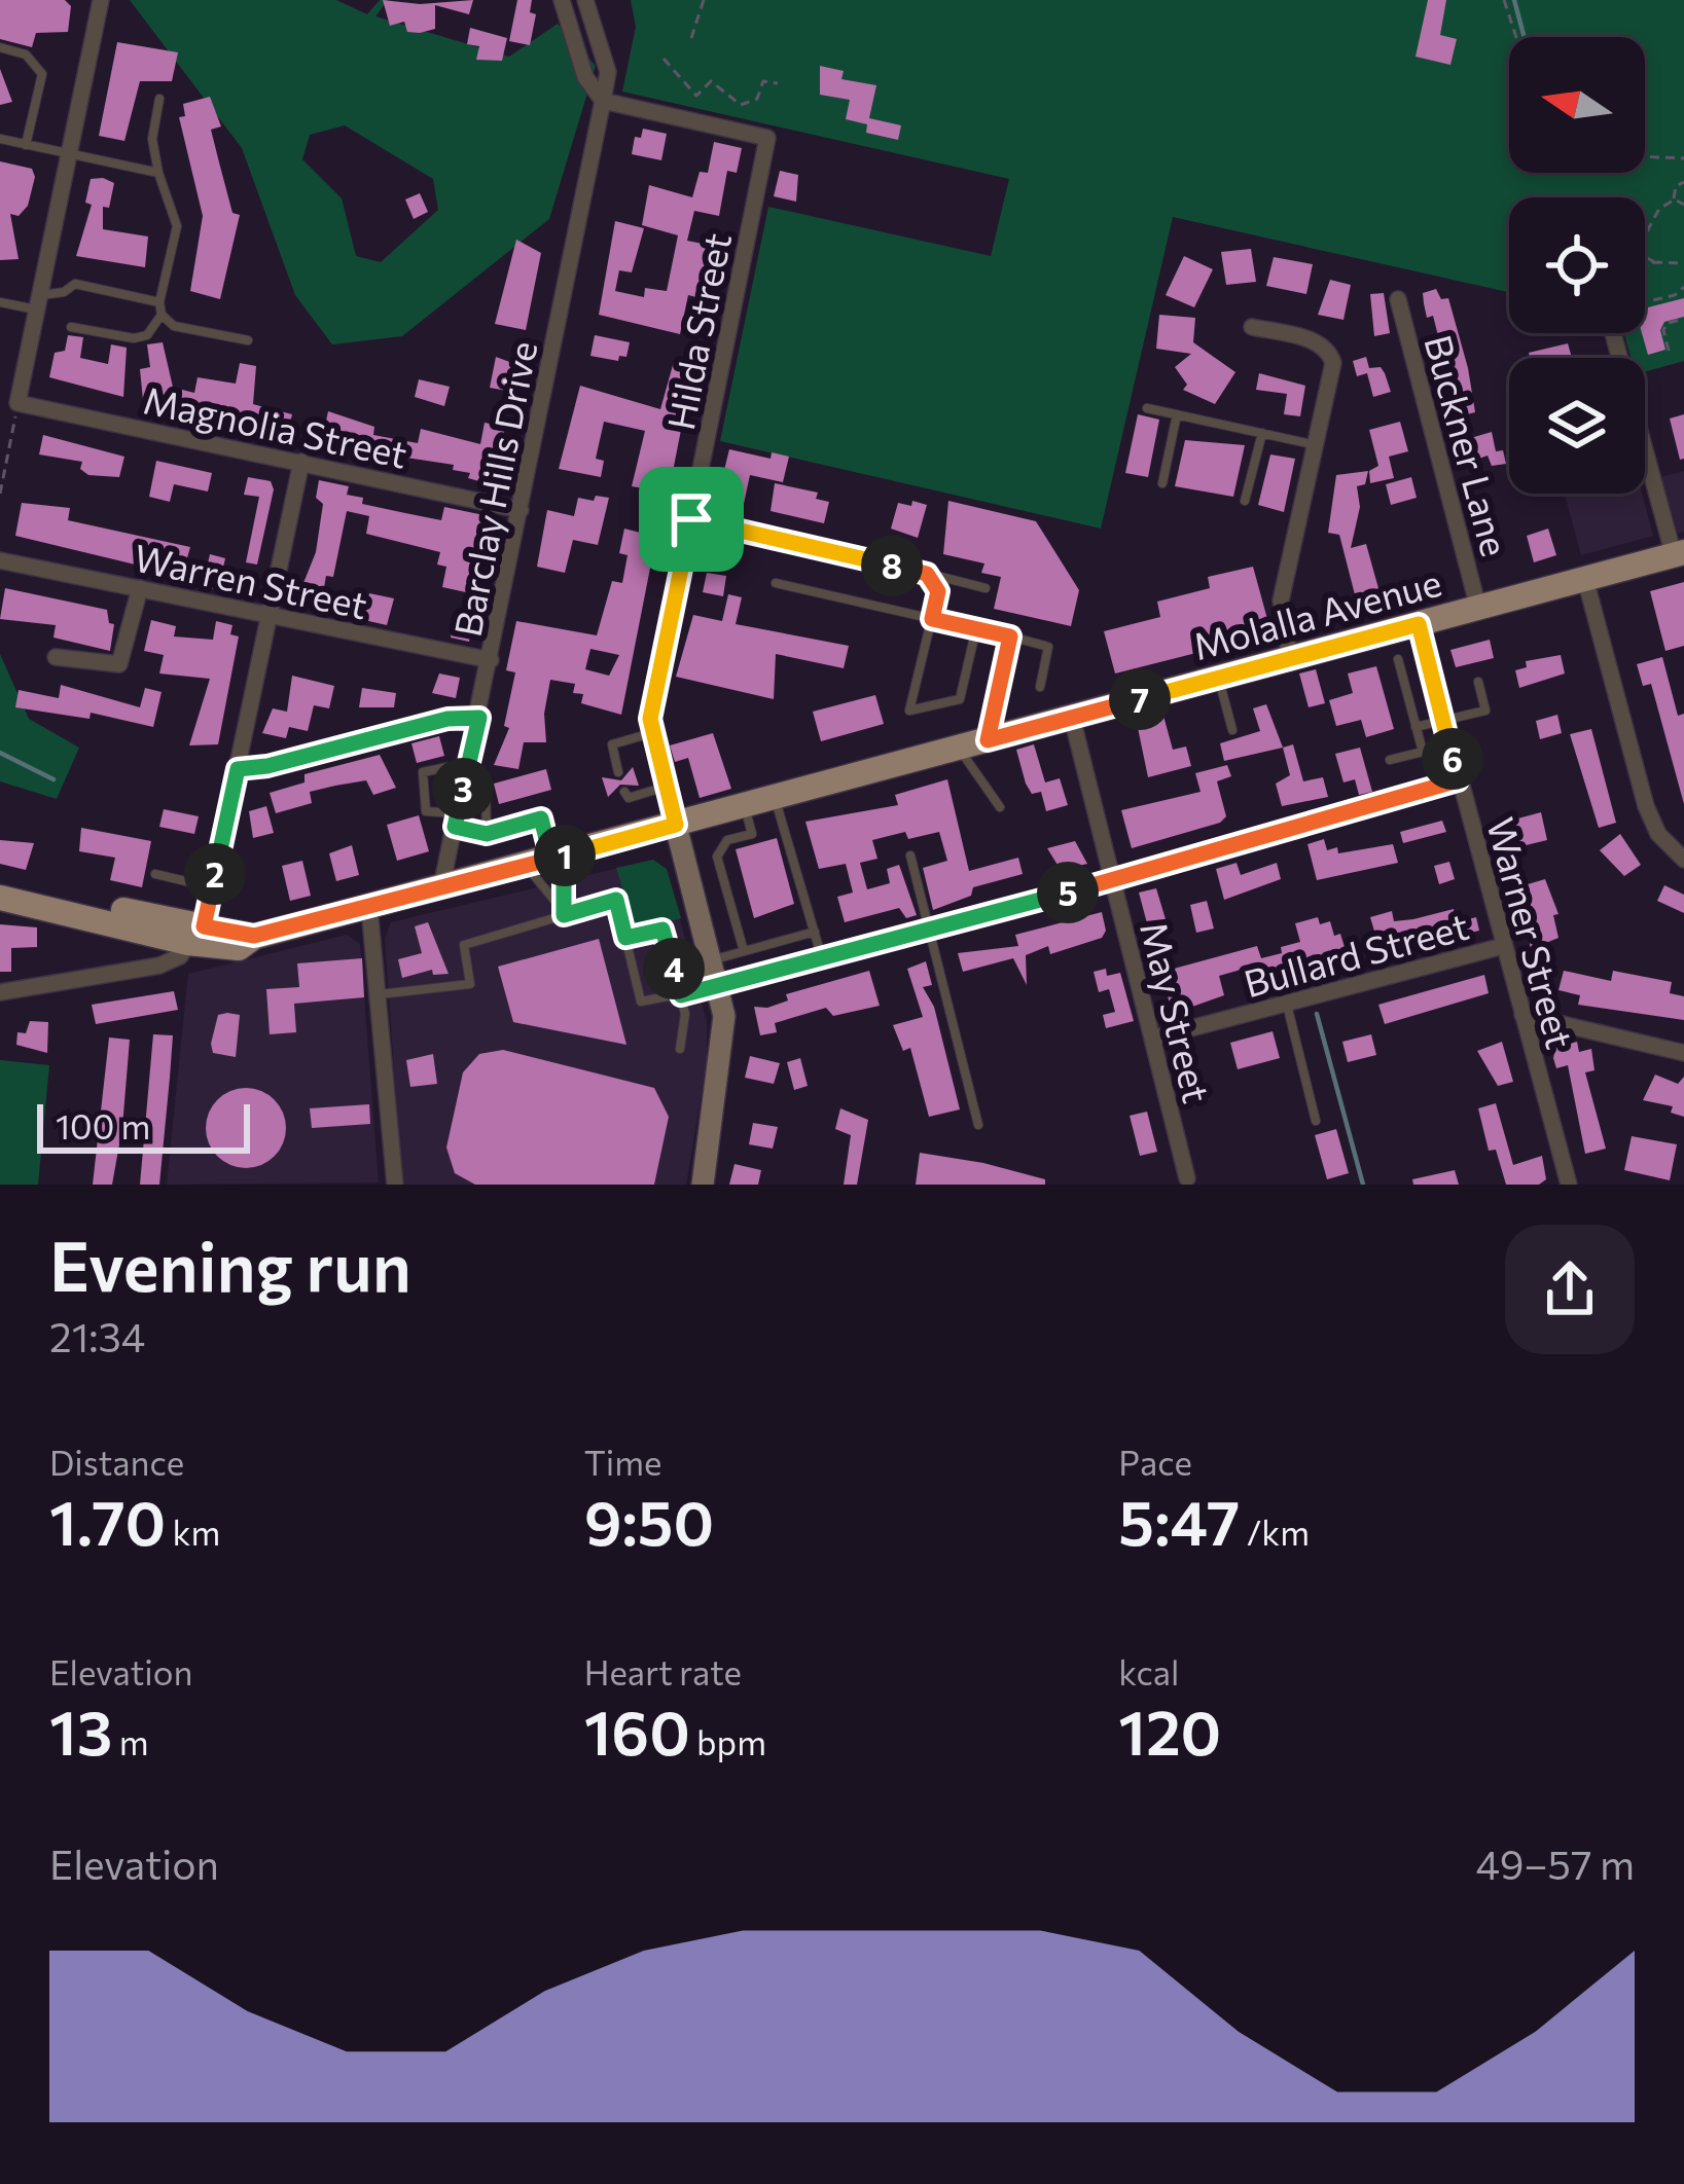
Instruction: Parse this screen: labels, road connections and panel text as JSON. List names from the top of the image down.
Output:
{
  "streets": {
    "main road": ["Molalla Avenue"],
    "street": [
      "Hilda Street",
      "Magnolia Street",
      "Buckner Lane",
      "Barclay Hills Drive",
      "Warren Street",
      "Warner Street",
      "Bullard Street",
      "May Street"
    ]
  },
  "crossings": [
    ["Hilda Street", "Barclay Hills Drive"],
    ["Hilda Street", "Molalla Avenue"],
    ["Magnolia Street", "Barclay Hills Drive"],
    ["Buckner Lane", "Molalla Avenue"],
    ["Barclay Hills Drive", "Warren Street"],
    ["Barclay Hills Drive", "Molalla Avenue"],
    ["Molalla Avenue", "Warner Street"],
    ["Molalla Avenue", "May Street"],
    ["Warner Street", "Bullard Street"],
    ["Bullard Street", "May Street"]
  ],
  "scale_bar": "100 m",
  "north": "left",
  "page": {
    "pins": [
      "8",
      "7",
      "6",
      "3",
      "1",
      "2",
      "5",
      "4"
    ],
    "scale": "100 m",
    "heading": ["Evening run", "21:34"],
    "stats": [
      ["Distance", "1.70 km"],
      ["Time", "9:50"],
      ["Pace", "5:47 /km"],
      ["Elevation", "13 m"],
      ["Heart rate", "160 bpm"],
      ["kcal", "120"]
    ],
    "chart": ["Elevation", "49–57 m"]
  }
}
